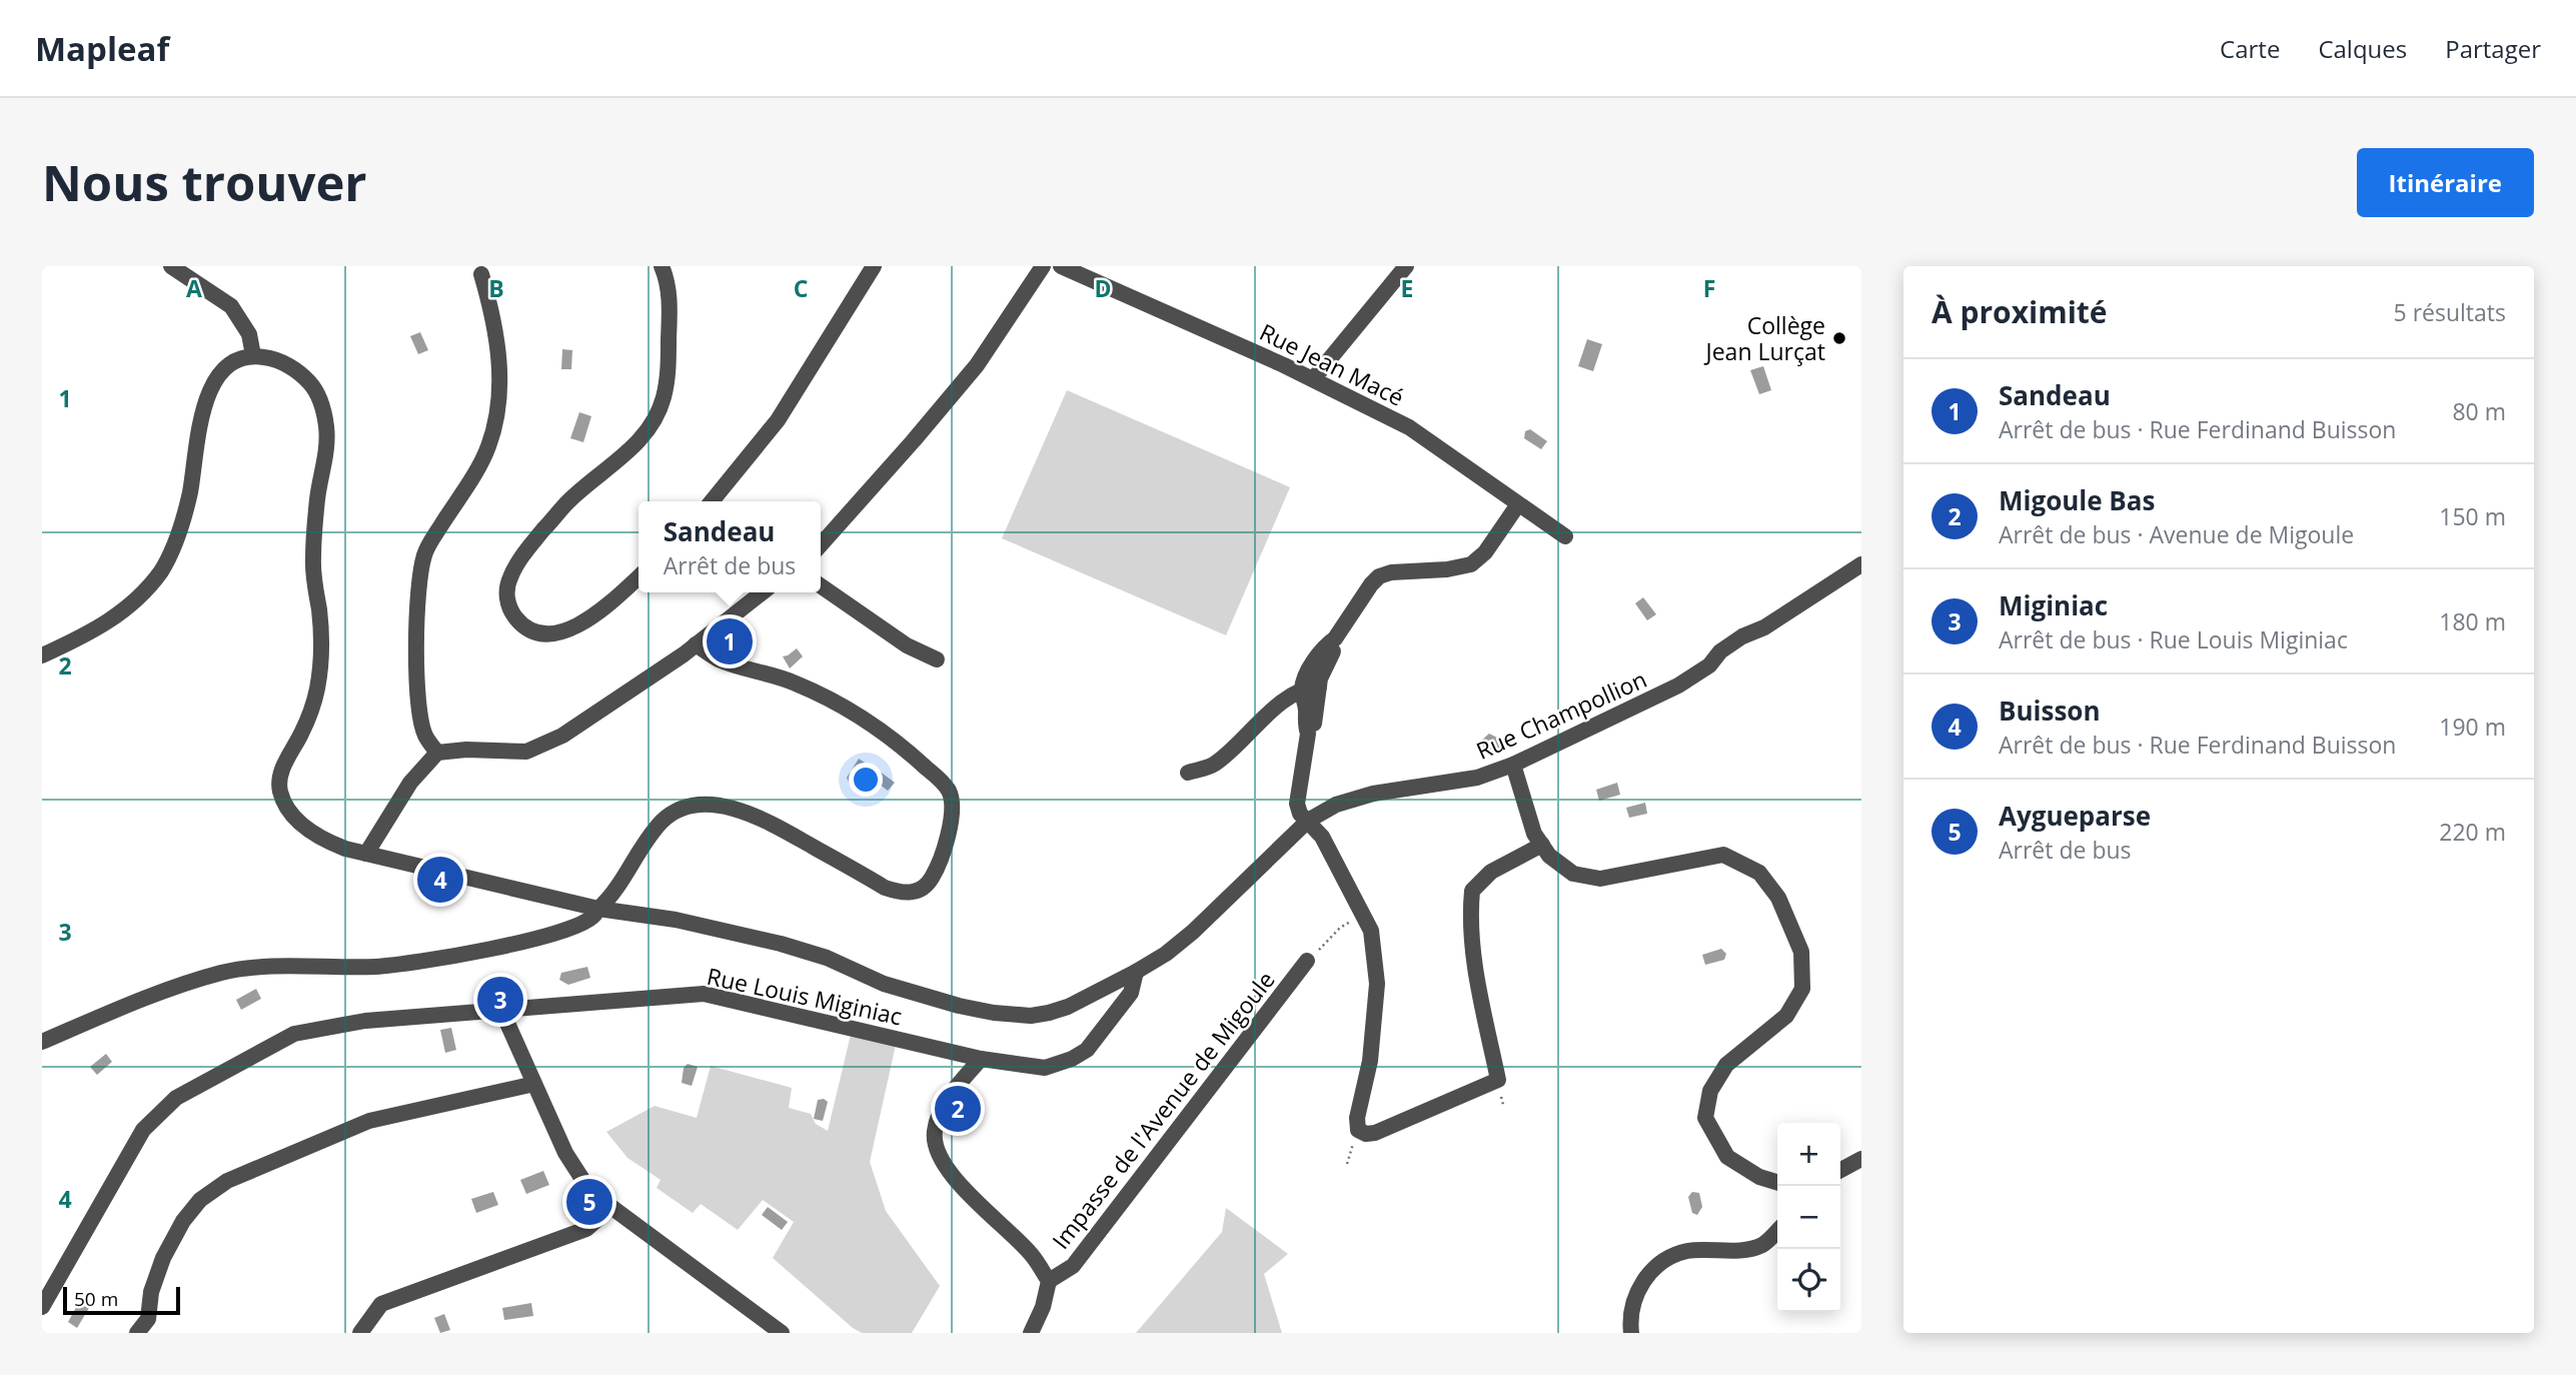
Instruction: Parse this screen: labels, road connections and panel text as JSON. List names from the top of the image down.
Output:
{
  "streets": {
    "street": [
      "Rue Jean Macé",
      "Rue Champollion",
      "Rue Louis Miginiac",
      "Impasse de l'Avenue de Migoule"
    ]
  },
  "crossings": [
    ["Rue Champollion", "Rue Louis Miginiac"]
  ],
  "places": ["Collège Jean Lurçat"],
  "scale_bar": "50 m",
  "page": {
    "header": "Mapleaf",
    "nav": ["Carte", "Calques", "Partager"],
    "buttons": "Itinéraire",
    "title": "Nous trouver",
    "heading": ["À proximité", "5 résultats"],
    "list": [
      {
        "mark": "1",
        "name": "Sandeau",
        "note": "Arrêt de bus · Rue Ferdinand Buisson",
        "value": "80 m"
      },
      {
        "mark": "2",
        "name": "Migoule Bas",
        "note": "Arrêt de bus · Avenue de Migoule",
        "value": "150 m"
      },
      {
        "mark": "3",
        "name": "Miginiac",
        "note": "Arrêt de bus · Rue Louis Miginiac",
        "value": "180 m"
      },
      {
        "mark": "4",
        "name": "Buisson",
        "note": "Arrêt de bus · Rue Ferdinand Buisson",
        "value": "190 m"
      },
      {
        "mark": "5",
        "name": "Aygueparse",
        "note": "Arrêt de bus",
        "value": "220 m"
      }
    ],
    "popup": ["Sandeau", "Arrêt de bus"],
    "pins": [
      "1",
      "4",
      "3",
      "2",
      "5"
    ],
    "map_buttons": ["+", "−"],
    "scale": "50 m"
  },
  "grid": {
    "columns": [
      "A",
      "B",
      "C",
      "D",
      "E",
      "F"
    ],
    "rows": [
      "1",
      "2",
      "3",
      "4"
    ]
  }
}
